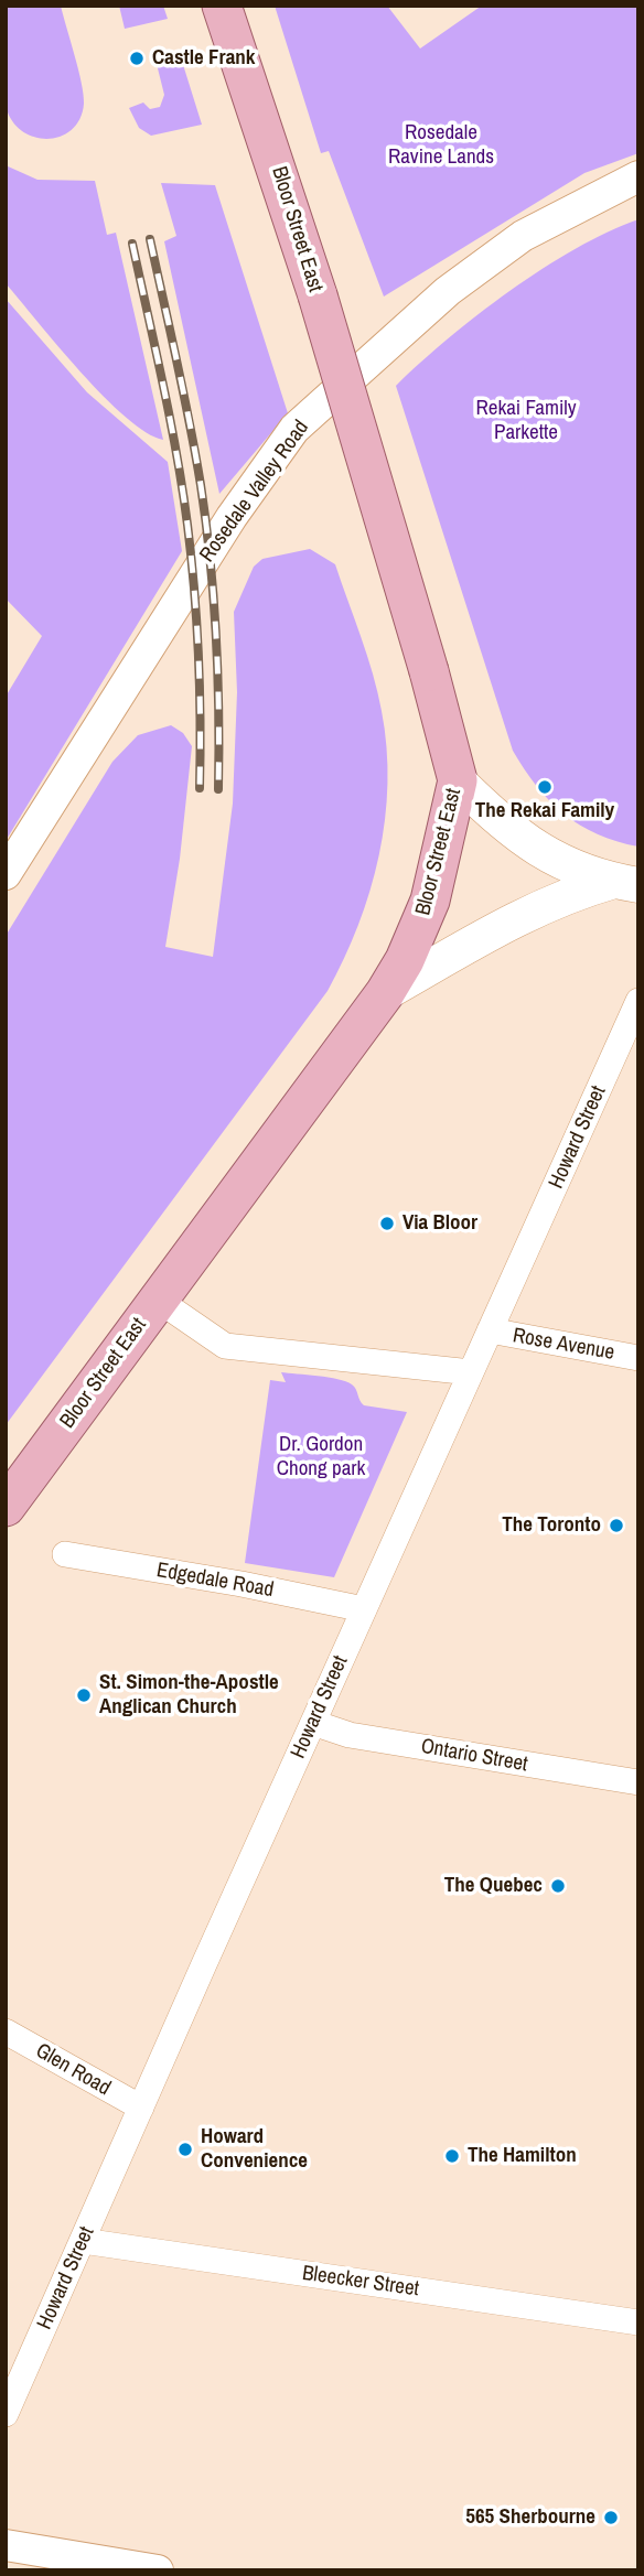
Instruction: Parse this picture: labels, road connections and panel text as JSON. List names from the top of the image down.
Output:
{
  "streets": {
    "main road": ["Bloor Street East"],
    "street": [
      "Rosedale Valley Road",
      "Howard Street",
      "Rose Avenue",
      "Edgedale Road",
      "Ontario Street",
      "Glen Road",
      "Bleecker Street"
    ]
  },
  "crossings": [
    ["Howard Street", "Rose Avenue"],
    ["Howard Street", "Edgedale Road"],
    ["Howard Street", "Ontario Street"],
    ["Howard Street", "Glen Road"],
    ["Howard Street", "Bleecker Street"]
  ],
  "parks": ["Rosedale Ravine Lands", "Rekai Family Parkette", "Dr. Gordon Chong park"],
  "places": [
    "Castle Frank",
    "The Rekai Family",
    "Via Bloor",
    "The Toronto",
    "St. Simon-the-Apostle Anglican Church",
    "The Quebec",
    "Howard Convenience",
    "The Hamilton",
    "565 Sherbourne"
  ]
}
